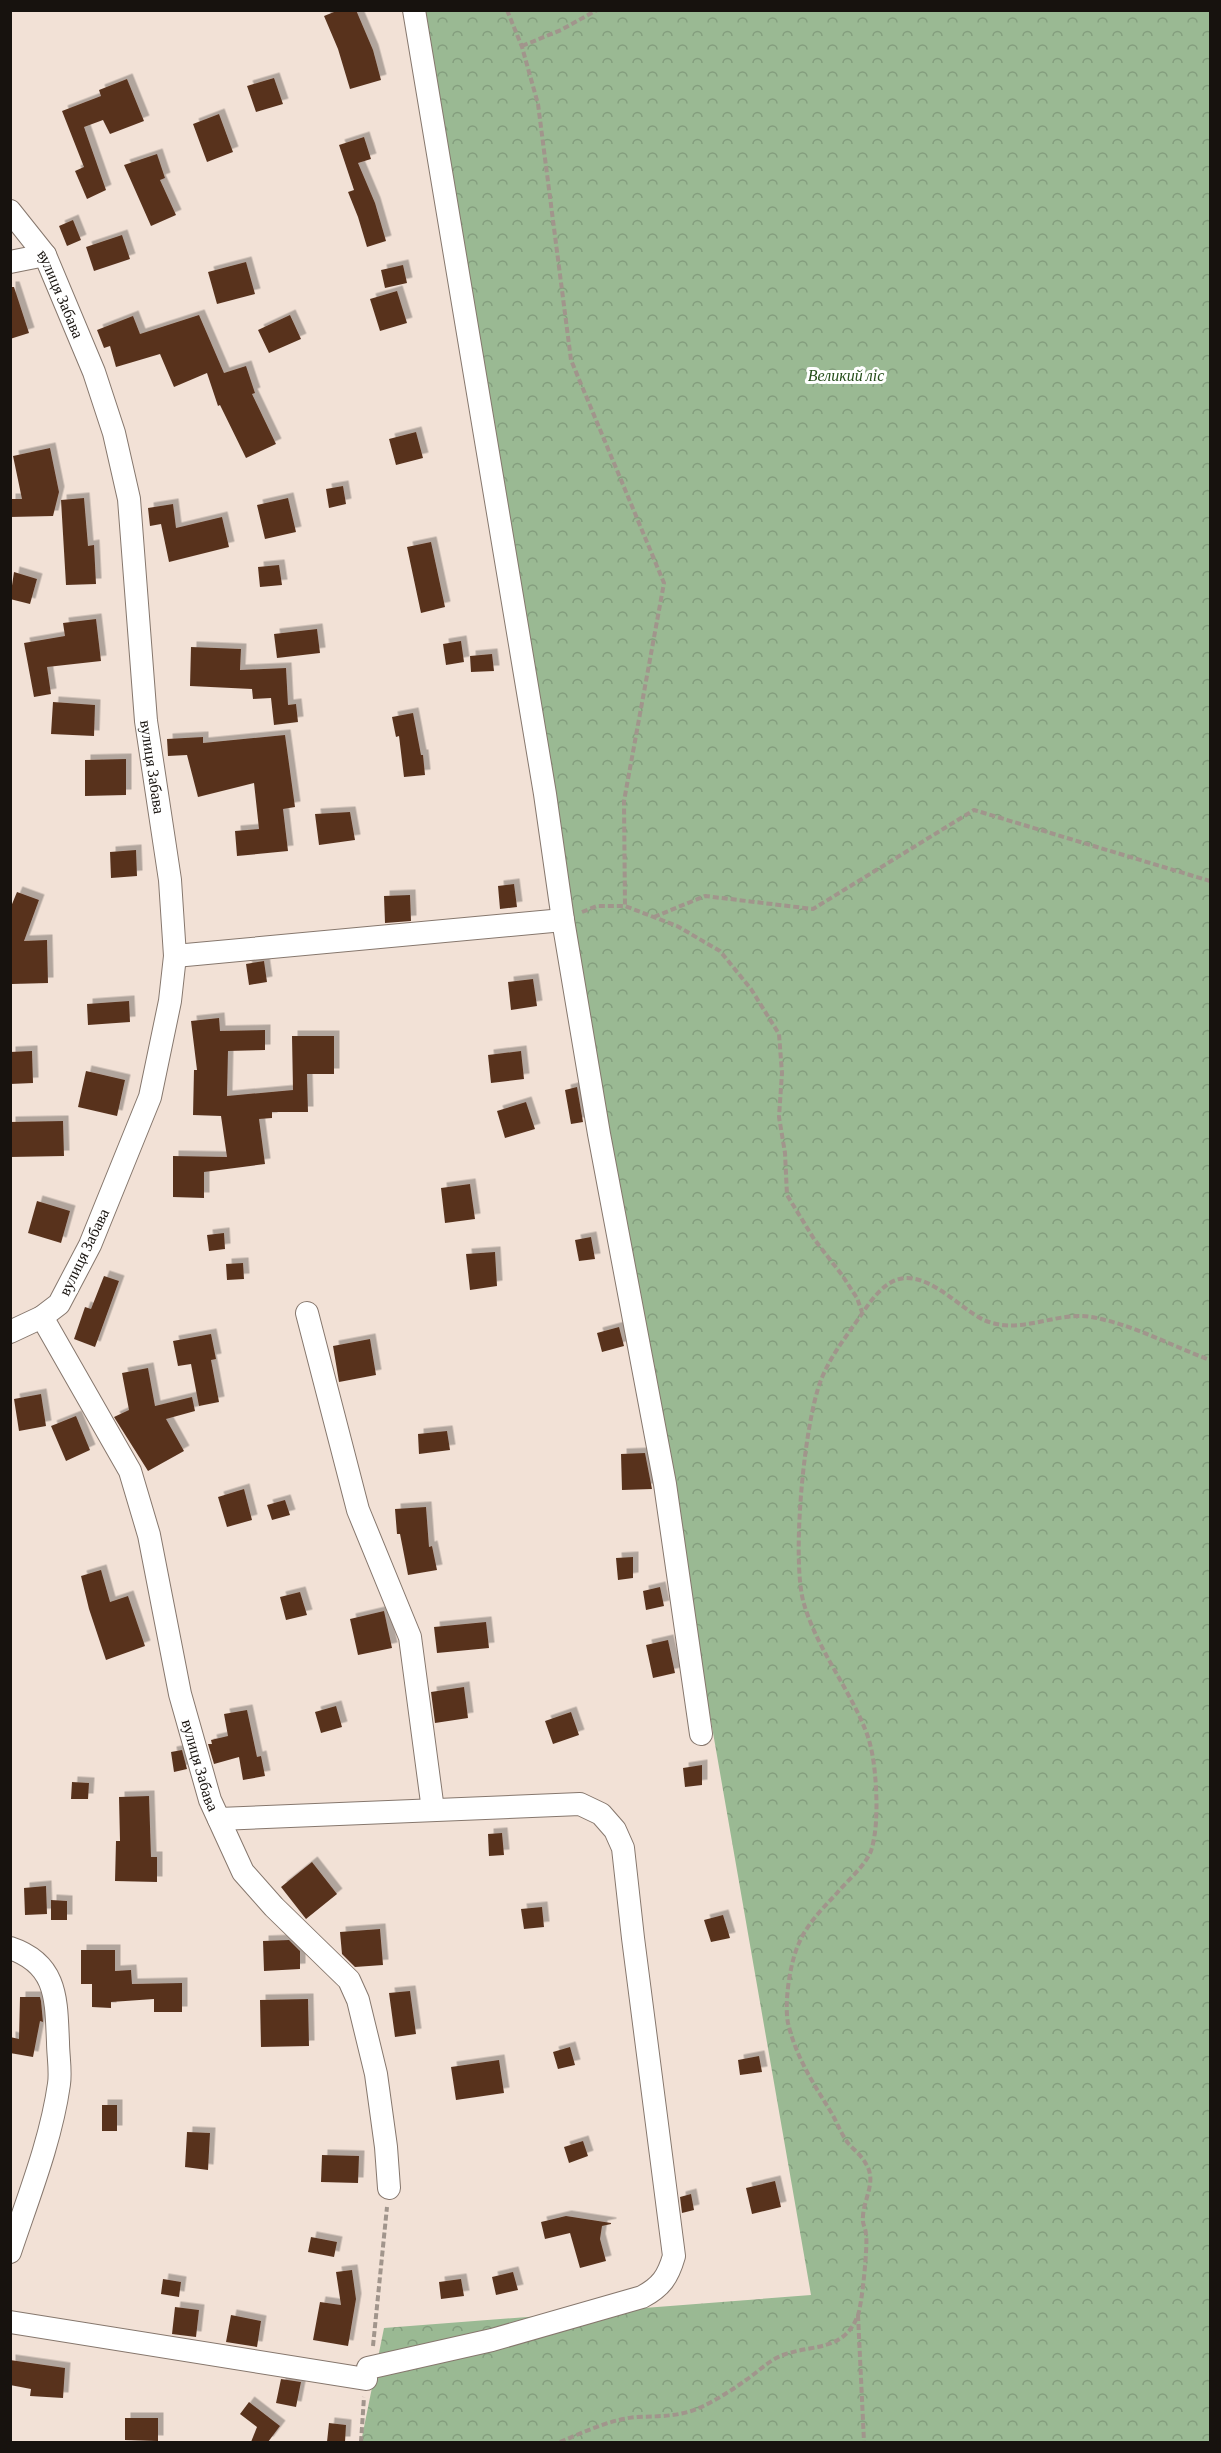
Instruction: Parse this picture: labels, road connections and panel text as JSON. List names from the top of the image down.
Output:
{
  "streets": {
    "street": ["вулиця Забава"]
  },
  "parks": ["Великий ліс"]
}
